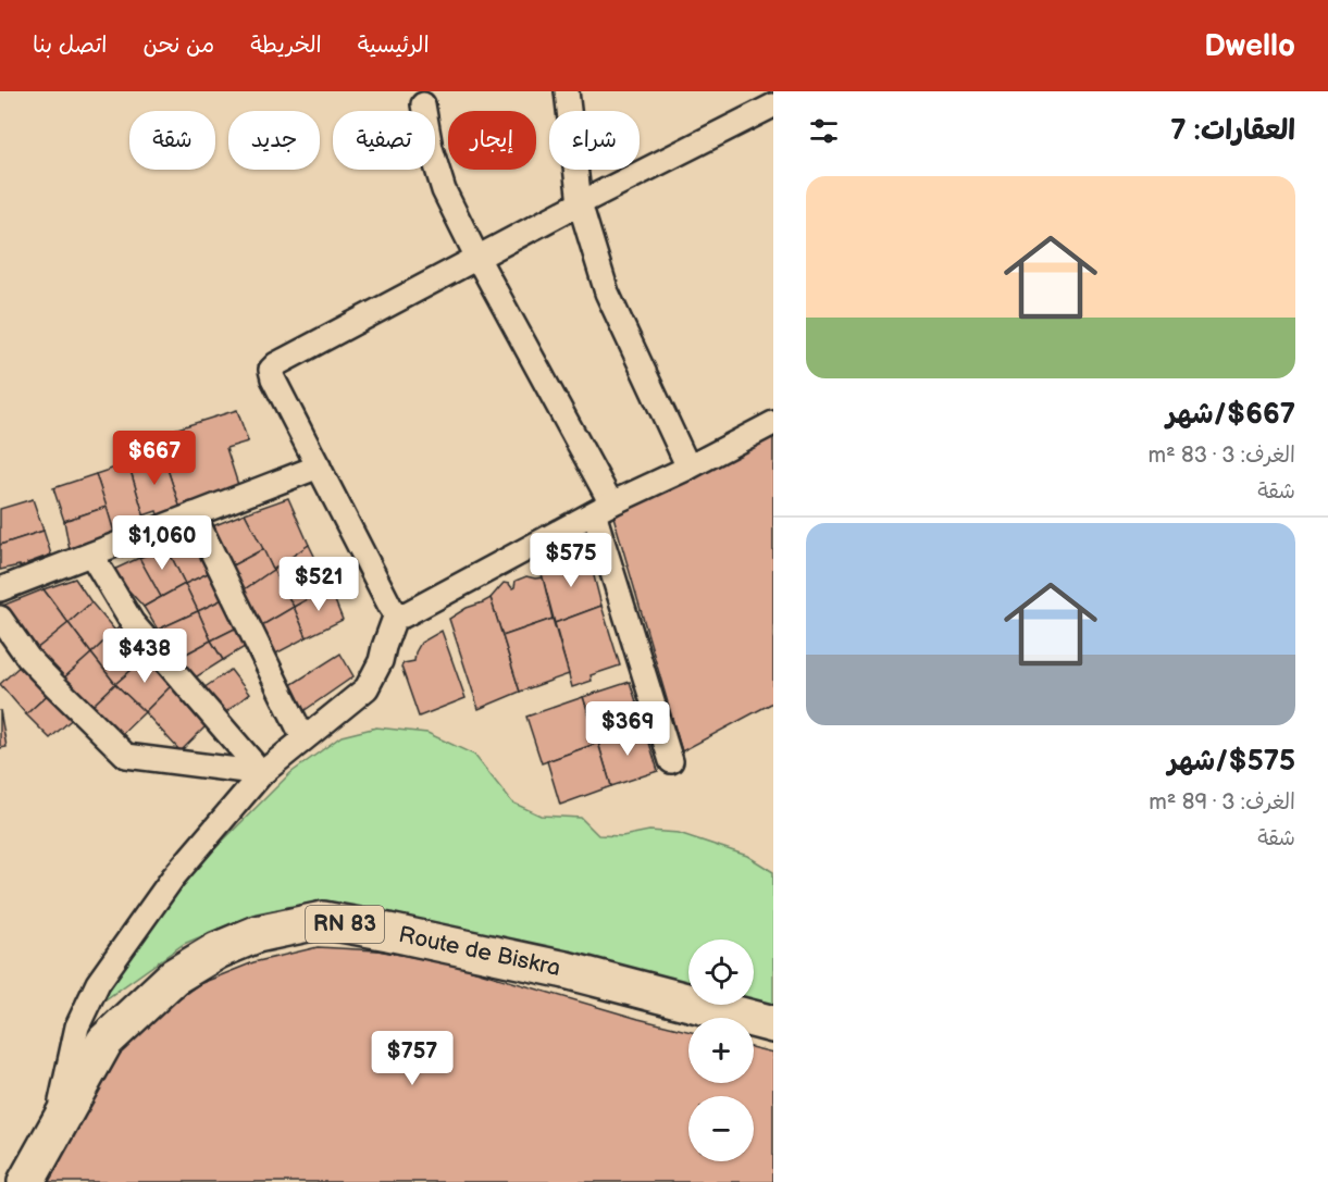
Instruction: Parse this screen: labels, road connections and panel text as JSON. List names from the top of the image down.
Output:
{
  "streets": {
    "main road": ["RN 83", "Route de Biskra"]
  },
  "page": {
    "header": "Dwello",
    "nav": [
      "الرئيسية",
      "الخريطة",
      "من نحن",
      "اتصل بنا"
    ],
    "heading": "العقارات: 7",
    "chip": [
      "شراء",
      "إيجار",
      "تصفية",
      "جديد",
      "شقة"
    ],
    "list": [
      {
        "name": "$667/شهر",
        "note": "الغرف: 3 · 83 m² · شقة"
      },
      {
        "name": "$575/شهر",
        "note": "الغرف: 3 · 89 m² · شقة"
      }
    ],
    "price": [
      "$667",
      "$1,060",
      "$575",
      "$521",
      "$438",
      "$369",
      "$757"
    ],
    "map_buttons": ["+", "−"]
  }
}
